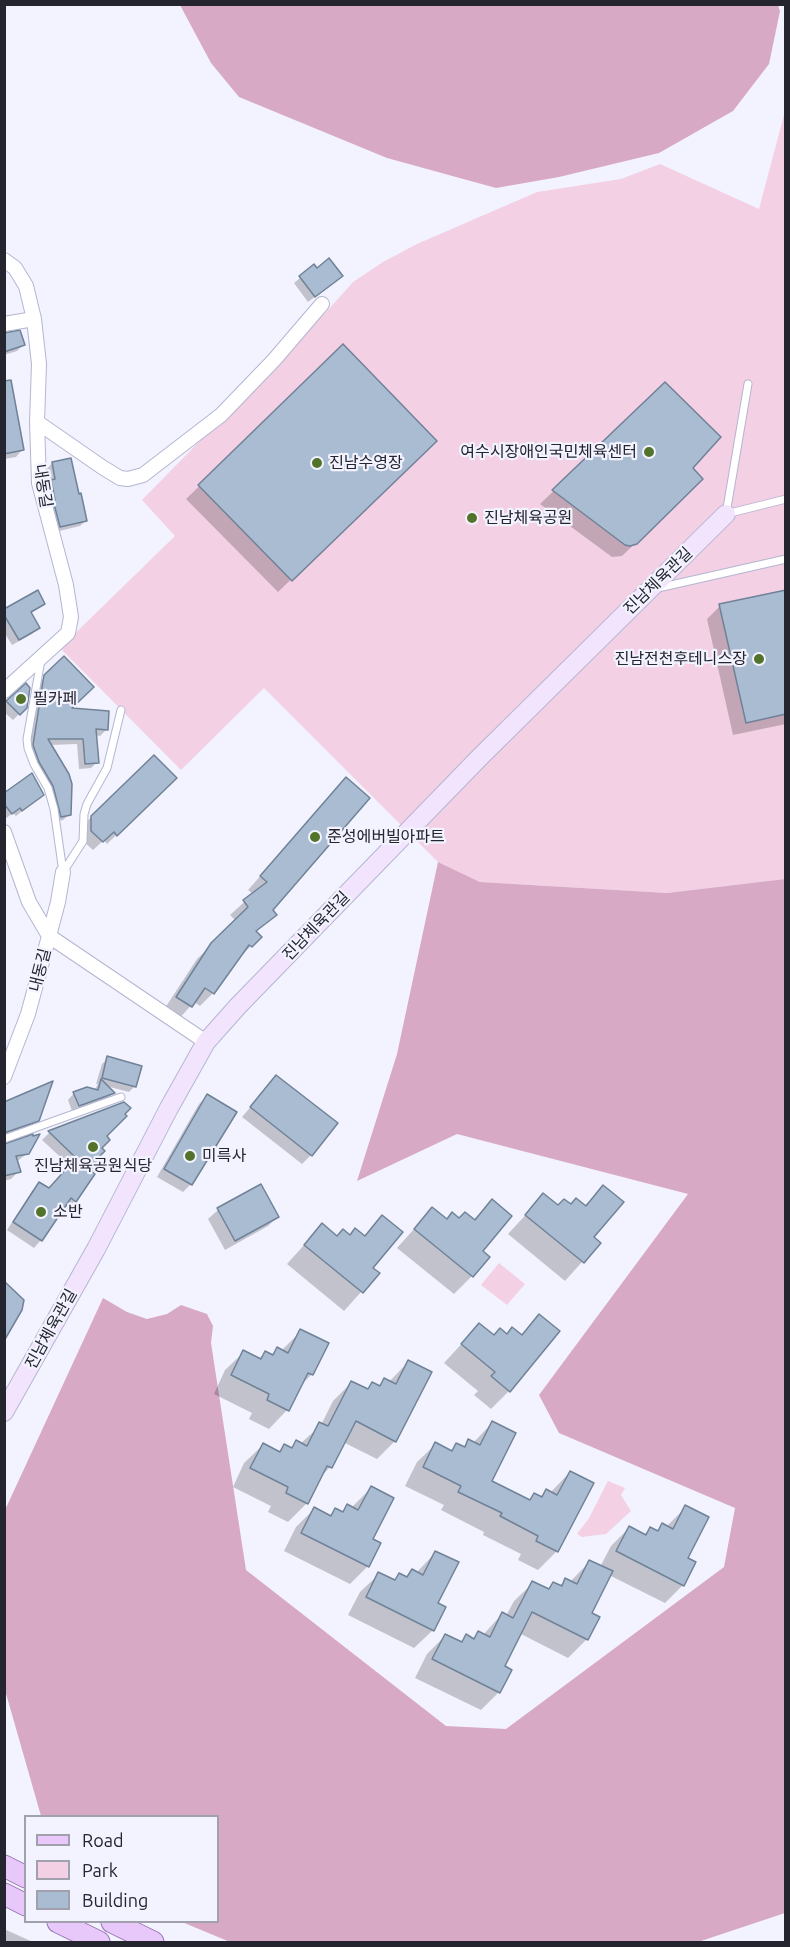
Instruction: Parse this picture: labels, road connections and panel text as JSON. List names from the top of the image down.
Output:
{
  "streets": {
    "street": ["내동길", "진남체육관길"]
  },
  "places": [
    "여수시장애인국민체육센터",
    "진남수영장",
    "진남체육공원",
    "진남전천후테니스장",
    "필카페",
    "준성에버빌아파트",
    "진남체육공원식당",
    "미륵사",
    "소반"
  ],
  "legend": ["Road", "Park", "Building"]
}
